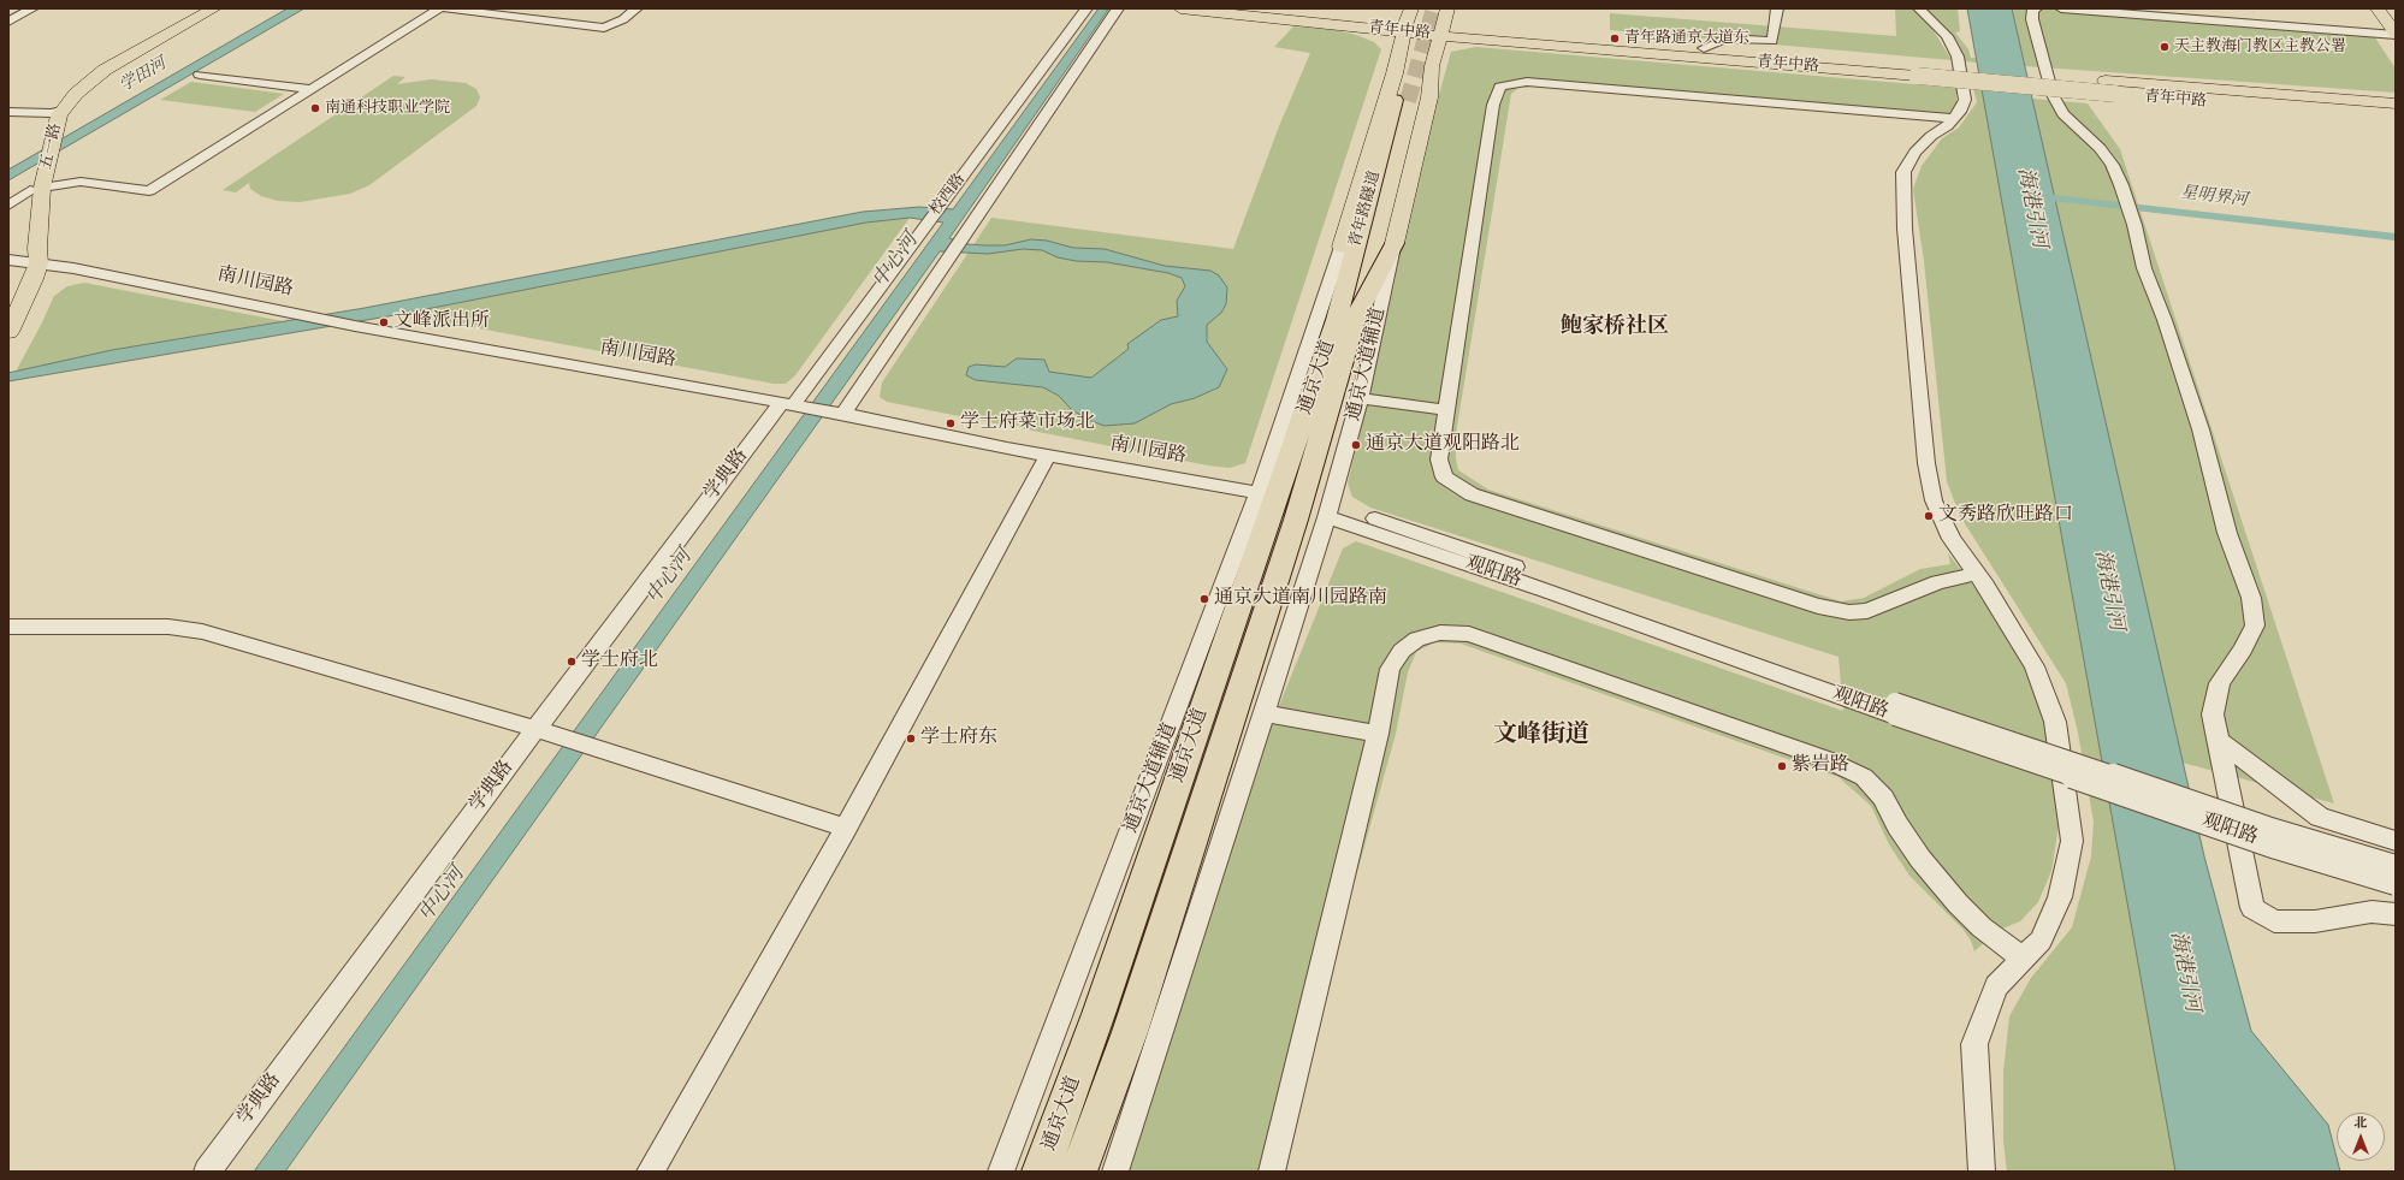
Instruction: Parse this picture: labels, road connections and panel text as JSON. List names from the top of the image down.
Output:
{
  "streets": {
    "highway": ["青年路隧道", "通京大道"],
    "main road": ["青年中路", "五一路"],
    "street": [
      "校西路",
      "南川园路",
      "通京大道辅道",
      "学典路",
      "观阳路"
    ]
  },
  "crossings": [
    ["五一路", "南川园路"],
    ["校西路", "南川园路"],
    ["校西路", "学典路"],
    ["青年路隧道", "通京大道"],
    ["南川园路", "通京大道辅道"],
    ["南川园路", "学典路"],
    ["通京大道辅道", "观阳路"]
  ],
  "districts": ["鲍家桥社区", "文峰街道"],
  "water": [
    "学田河",
    "星明界河",
    "海港引河",
    "中心河"
  ],
  "places": [
    "青年路通京大道东",
    "天主教海门教区主教公署",
    "南通科技职业学院",
    "文峰派出所",
    "学士府菜市场北",
    "通京大道观阳路北",
    "文秀路欣旺路口",
    "通京大道南川园路南",
    "学士府北",
    "学士府东",
    "紫岩路"
  ],
  "north": "top"
}
